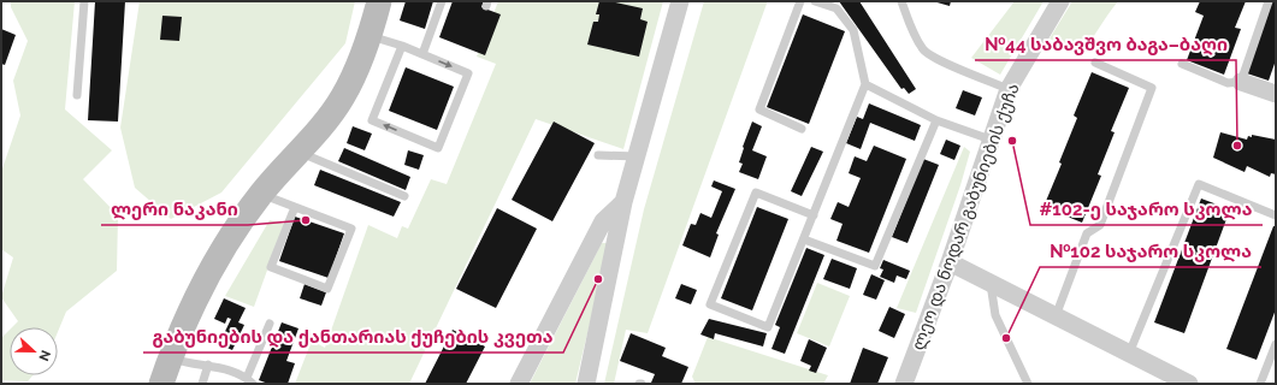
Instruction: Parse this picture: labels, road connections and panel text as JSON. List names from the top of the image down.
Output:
{
  "streets": {
    "street": ["ლეო და ნოდარ გაბუნიების ქუჩა"]
  },
  "places": [
    "#102-ე საჯარო სკოლა",
    "№44 საბავშვო ბაგა–ბაღი",
    "ლერი ნაკანი",
    "გაბუნიების და ქანთარიას ქუჩების კვეთა",
    "№102 საჯარო სკოლა"
  ],
  "north": "right"
}
